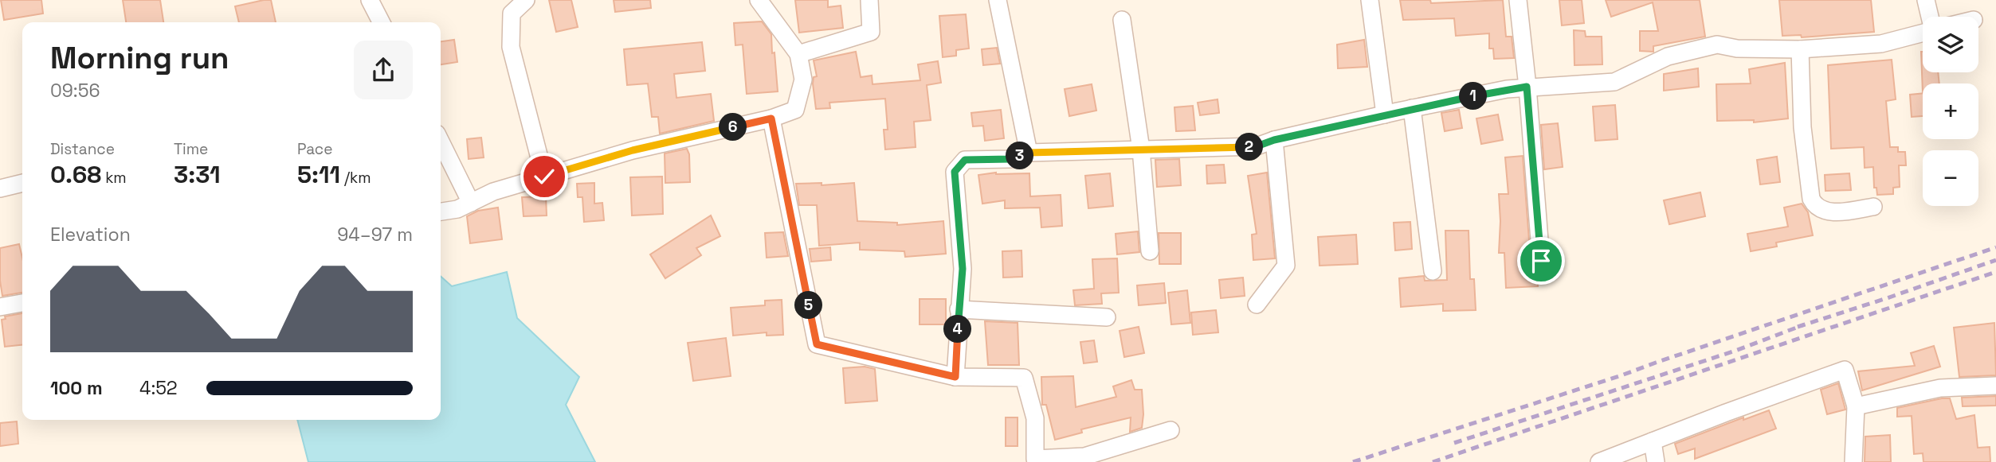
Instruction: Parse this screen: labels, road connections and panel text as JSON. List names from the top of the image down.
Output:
{
  "page": {
    "map_buttons": ["+", "−"],
    "heading": ["Morning run", "09:56"],
    "pins": [
      "1",
      "6",
      "2",
      "3",
      "5",
      "4"
    ],
    "stats": [
      ["Distance", "0.68 km"],
      ["Time", "3:31"],
      ["Pace", "5:11 /km"]
    ],
    "chart": ["Elevation", "94–97 m"],
    "list": [
      {
        "name": "100 m",
        "note": "4:52"
      }
    ]
  }
}
